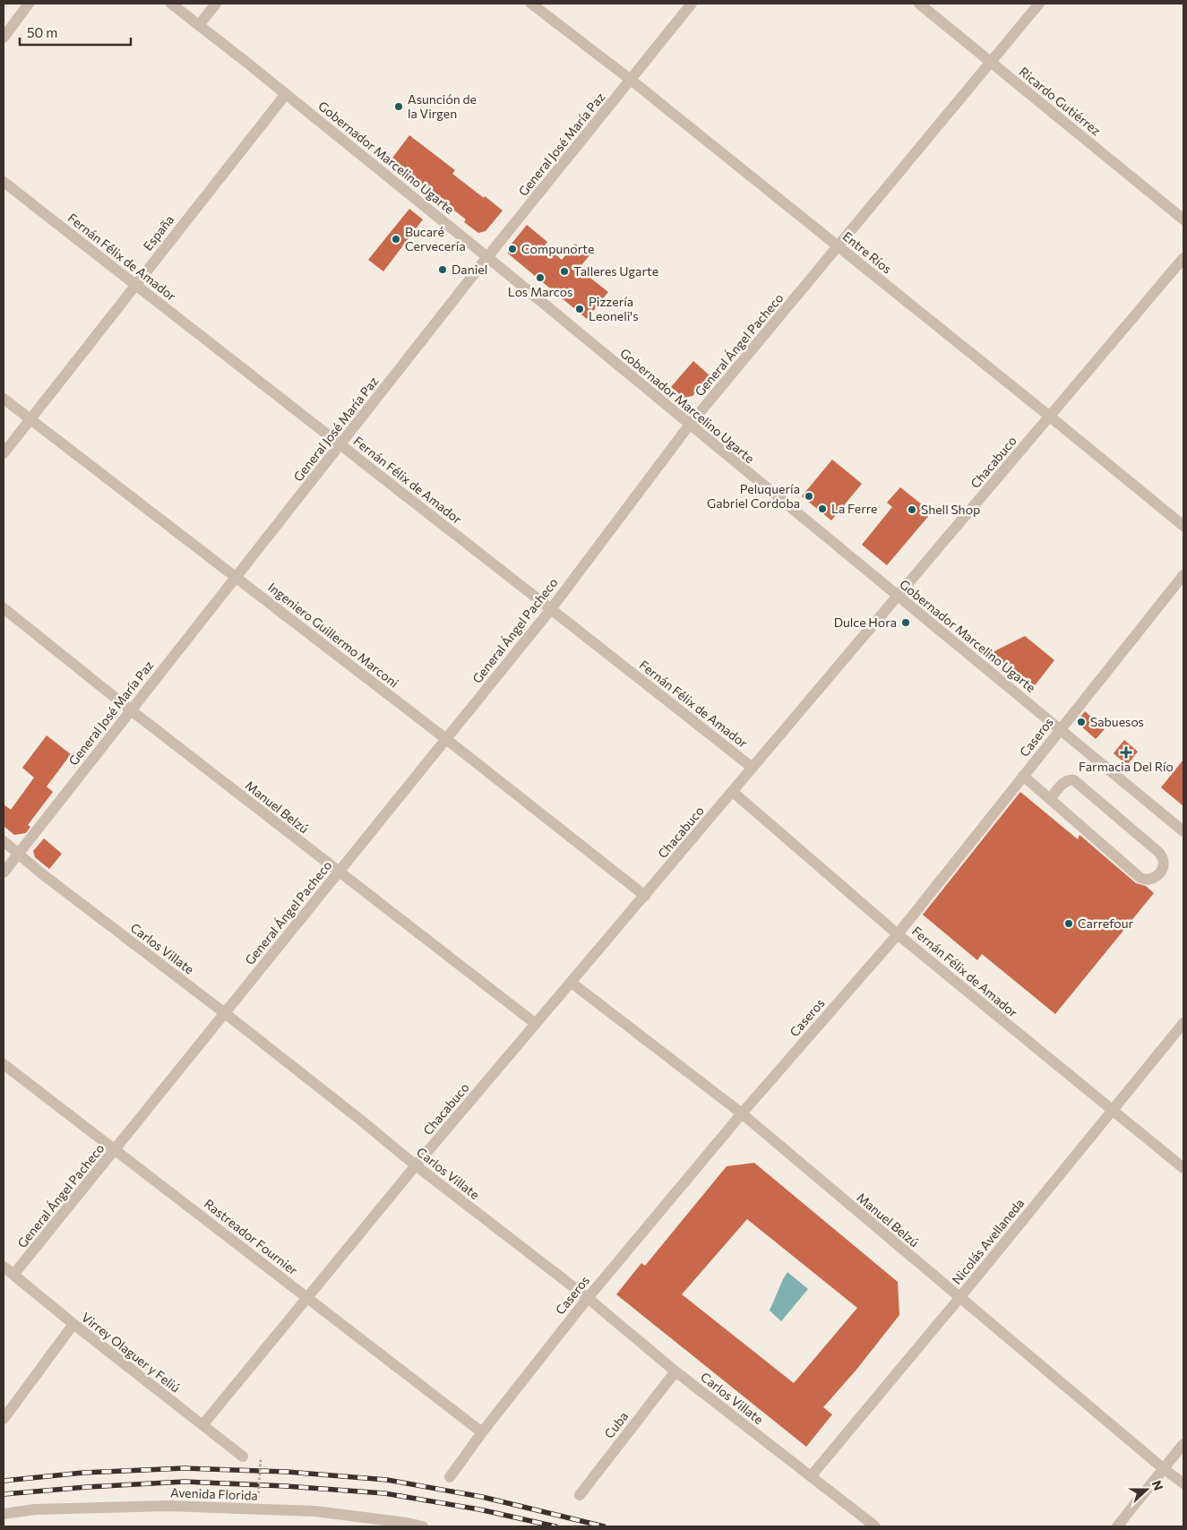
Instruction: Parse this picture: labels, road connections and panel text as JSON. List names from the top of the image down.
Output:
{
  "streets": {
    "street": [
      "Ricardo Gutiérrez",
      "General José María Paz",
      "Gobernador Marcelino Ugarte",
      "España",
      "Entre Ríos",
      "Fernán Félix de Amador",
      "General Ángel Pacheco",
      "Chacabuco",
      "Ingeniero Guillermo Marconi",
      "Caseros",
      "Manuel Belzú",
      "Carlos Villate",
      "Rastreador Fournier",
      "Nicolás Avellaneda",
      "Virrey Olaguer y Feliú",
      "Cuba",
      "Avenida Florida"
    ]
  },
  "crossings": [
    ["Ricardo Gutiérrez", "General Ángel Pacheco"],
    ["General José María Paz", "Gobernador Marcelino Ugarte"],
    ["General José María Paz", "Entre Ríos"],
    ["General José María Paz", "Fernán Félix de Amador"],
    ["General José María Paz", "Ingeniero Guillermo Marconi"],
    ["General José María Paz", "Manuel Belzú"],
    ["General José María Paz", "Carlos Villate"],
    ["Gobernador Marcelino Ugarte", "España"],
    ["Gobernador Marcelino Ugarte", "General Ángel Pacheco"],
    ["Gobernador Marcelino Ugarte", "Chacabuco"],
    ["Gobernador Marcelino Ugarte", "Caseros"],
    ["España", "Fernán Félix de Amador"],
    ["España", "Ingeniero Guillermo Marconi"],
    ["Entre Ríos", "General Ángel Pacheco"],
    ["Entre Ríos", "Chacabuco"],
    ["Fernán Félix de Amador", "General Ángel Pacheco"],
    ["Fernán Félix de Amador", "Chacabuco"],
    ["Fernán Félix de Amador", "Caseros"],
    ["Fernán Félix de Amador", "Nicolás Avellaneda"],
    ["General Ángel Pacheco", "Ingeniero Guillermo Marconi"],
    ["General Ángel Pacheco", "Manuel Belzú"],
    ["General Ángel Pacheco", "Carlos Villate"],
    ["General Ángel Pacheco", "Rastreador Fournier"],
    ["General Ángel Pacheco", "Virrey Olaguer y Feliú"],
    ["Chacabuco", "Ingeniero Guillermo Marconi"],
    ["Chacabuco", "Manuel Belzú"],
    ["Chacabuco", "Carlos Villate"],
    ["Chacabuco", "Rastreador Fournier"],
    ["Chacabuco", "Virrey Olaguer y Feliú"],
    ["Caseros", "Manuel Belzú"],
    ["Caseros", "Carlos Villate"],
    ["Caseros", "Rastreador Fournier"],
    ["Manuel Belzú", "Nicolás Avellaneda"],
    ["Carlos Villate", "Nicolás Avellaneda"],
    ["Carlos Villate", "Cuba"]
  ],
  "places": {
    "other": [
      "Asunción de la Virgen",
      "Bucaré Cervecería",
      "Compunorte",
      "Daniel",
      "Talleres Ugarte",
      "Los Marcos",
      "Pizzería Leoneli's",
      "Peluquería Gabriel Cordoba",
      "La Ferre",
      "Shell Shop",
      "Dulce Hora",
      "Sabuesos",
      "Carrefour"
    ],
    "health": ["Farmacia Del Río"]
  },
  "scale_bar": "50 m",
  "north": "right"
}
